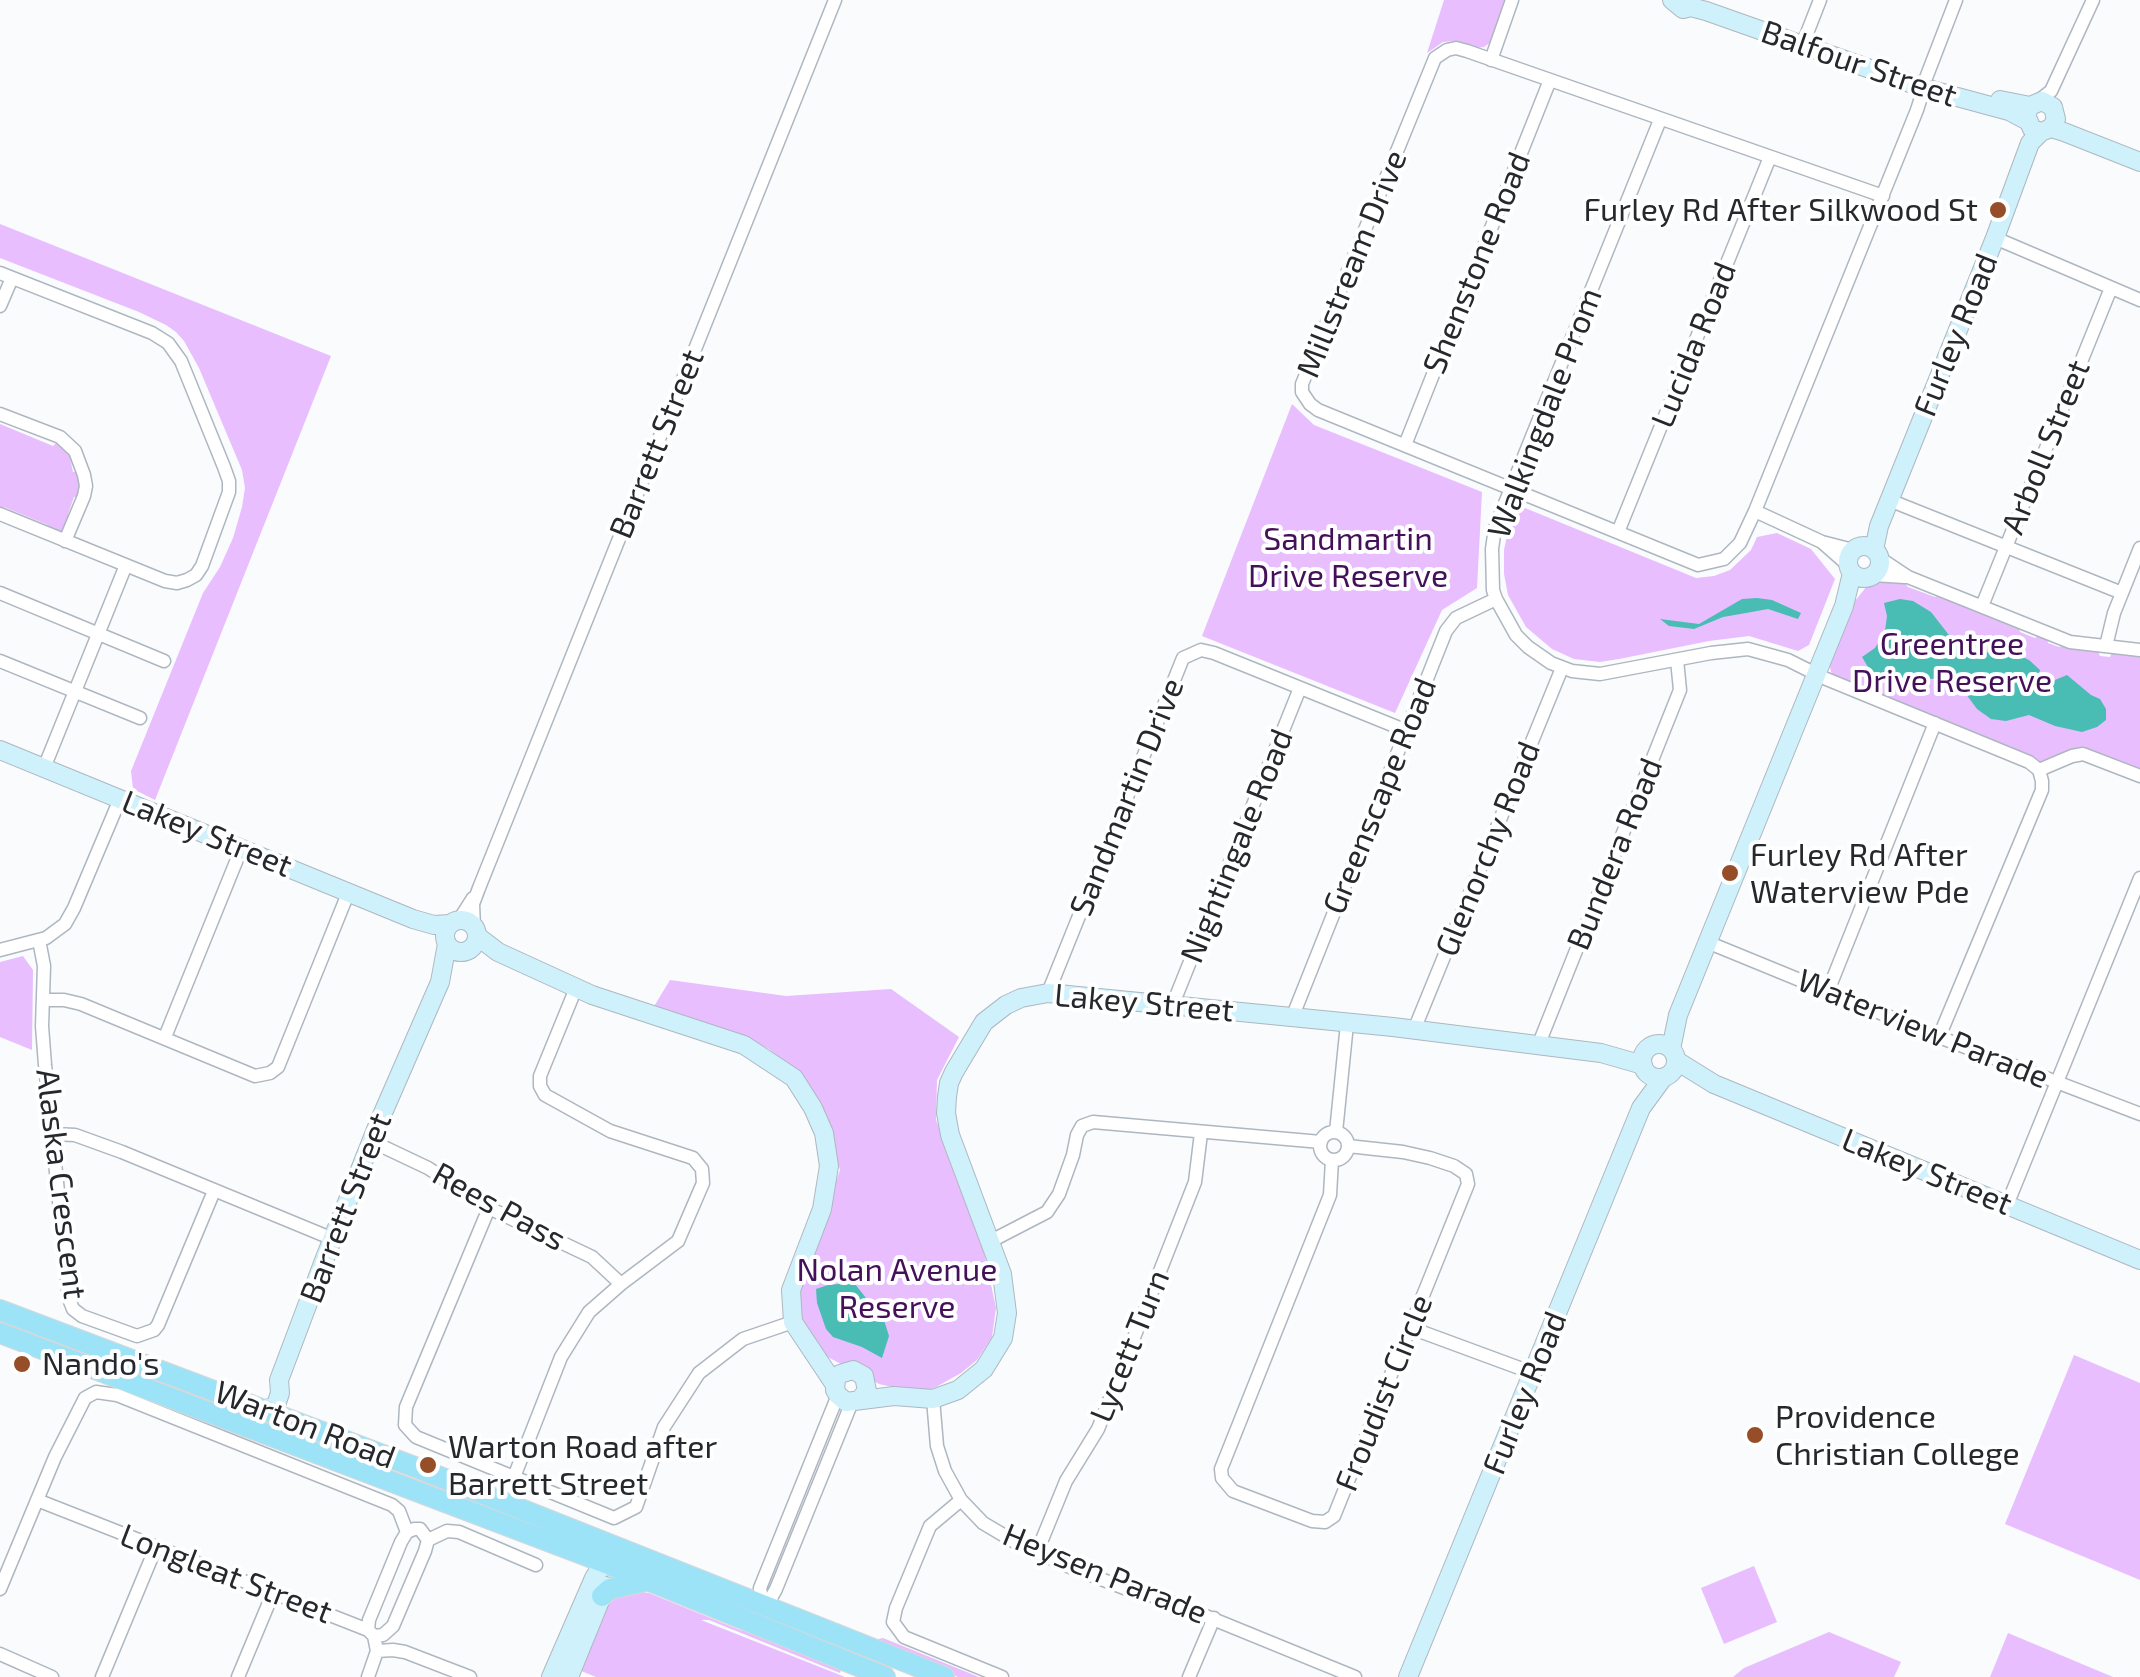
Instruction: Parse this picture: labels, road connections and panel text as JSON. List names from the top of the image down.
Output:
{
  "streets": {
    "main road": ["Warton Road"],
    "street": [
      "Balfour Street",
      "Shenstone Road",
      "Millstream Drive",
      "Furley Road",
      "Lucida Road",
      "Walkingdale Prom",
      "Barrett Street",
      "Arboll Street",
      "Greenscape Road",
      "Sandmartin Drive",
      "Lakey Street",
      "Nightingale Road",
      "Glenorchy Road",
      "Bundera Road",
      "Waterview Parade",
      "Alaska Crescent",
      "Rees Pass",
      "Lycett Turn",
      "Froudist Circle",
      "Longleat Street",
      "Heysen Parade"
    ]
  },
  "crossings": [
    ["Balfour Street", "Millstream Drive"],
    ["Balfour Street", "Furley Road"],
    ["Shenstone Road", "Millstream Drive"],
    ["Millstream Drive", "Lucida Road"],
    ["Millstream Drive", "Walkingdale Prom"],
    ["Furley Road", "Lakey Street"],
    ["Furley Road", "Waterview Parade"],
    ["Walkingdale Prom", "Greenscape Road"],
    ["Walkingdale Prom", "Glenorchy Road"],
    ["Barrett Street", "Lakey Street"],
    ["Barrett Street", "Rees Pass"],
    ["Barrett Street", "Warton Road"],
    ["Greenscape Road", "Sandmartin Drive"],
    ["Greenscape Road", "Lakey Street"],
    ["Sandmartin Drive", "Lakey Street"],
    ["Sandmartin Drive", "Nightingale Road"],
    ["Lakey Street", "Nightingale Road"],
    ["Lakey Street", "Glenorchy Road"],
    ["Lakey Street", "Bundera Road"],
    ["Lakey Street", "Heysen Parade"],
    ["Lycett Turn", "Heysen Parade"]
  ],
  "parks": ["Sandmartin Drive Reserve", "Greentree Drive Reserve", "Nolan Avenue Reserve"],
  "places": [
    "Furley Rd After Silkwood St",
    "Furley Rd After Waterview Pde",
    "Nando's",
    "Providence Christian College",
    "Warton Road after Barrett Street"
  ]
}
